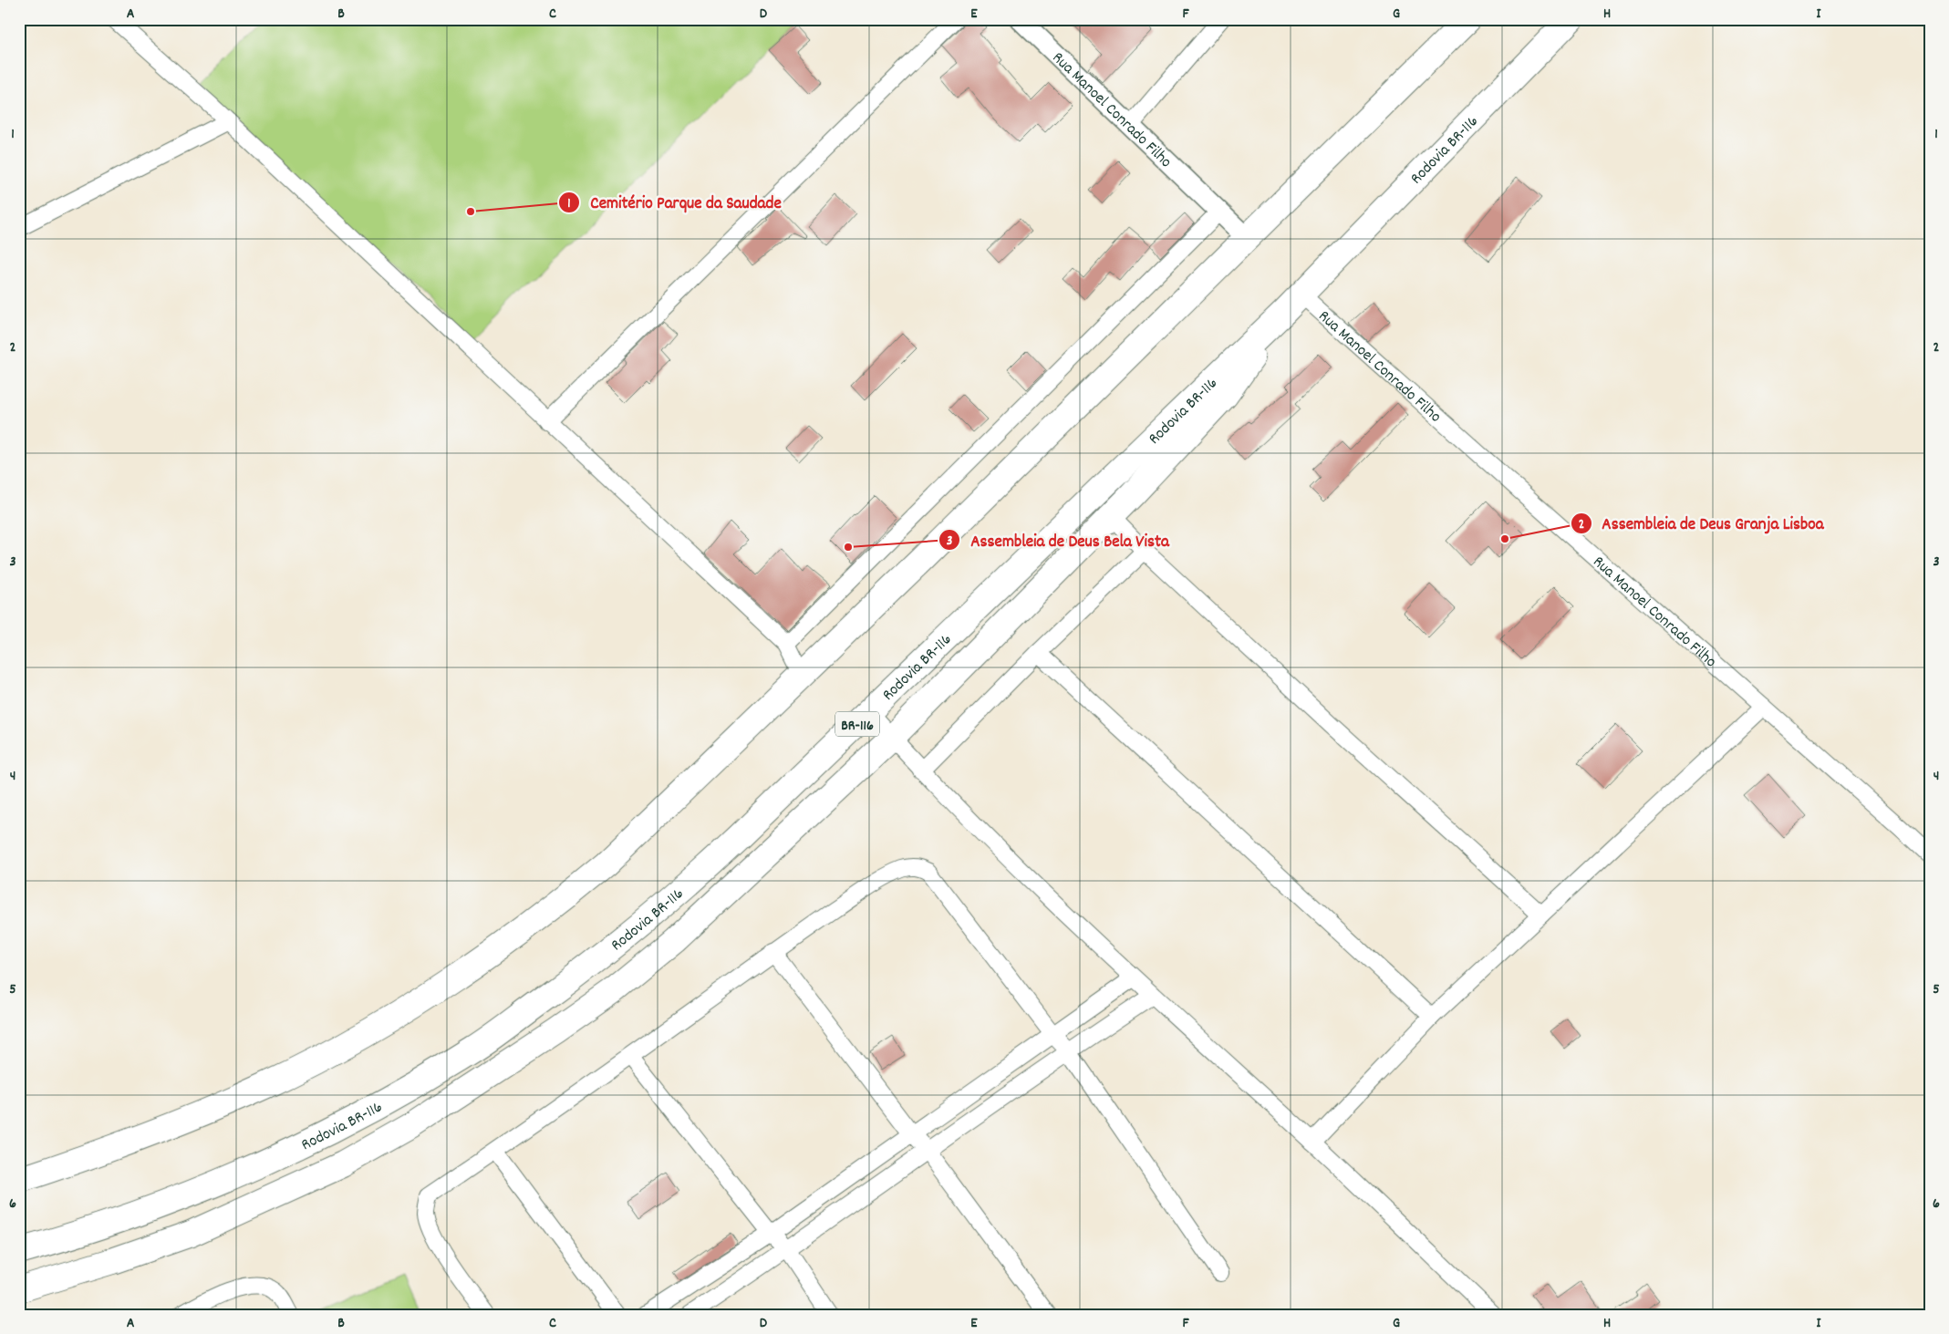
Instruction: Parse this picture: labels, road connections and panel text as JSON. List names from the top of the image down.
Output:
{
  "streets": {
    "highway": ["Rodovia BR-116", "BR-116"],
    "street": ["Rua Manoel Conrado Filho"]
  },
  "crossings": [
    ["Rua Manoel Conrado Filho", "Rodovia BR-116"]
  ],
  "places": ["Cemitério Parque da Saudade", "Assembleia de Deus Granja Lisboa", "Assembleia de Deus Bela Vista"],
  "grid": {
    "columns": [
      "A",
      "B",
      "C",
      "D",
      "E",
      "F",
      "G",
      "H",
      "I"
    ],
    "rows": [
      "1",
      "2",
      "3",
      "4",
      "5",
      "6"
    ]
  }
}
